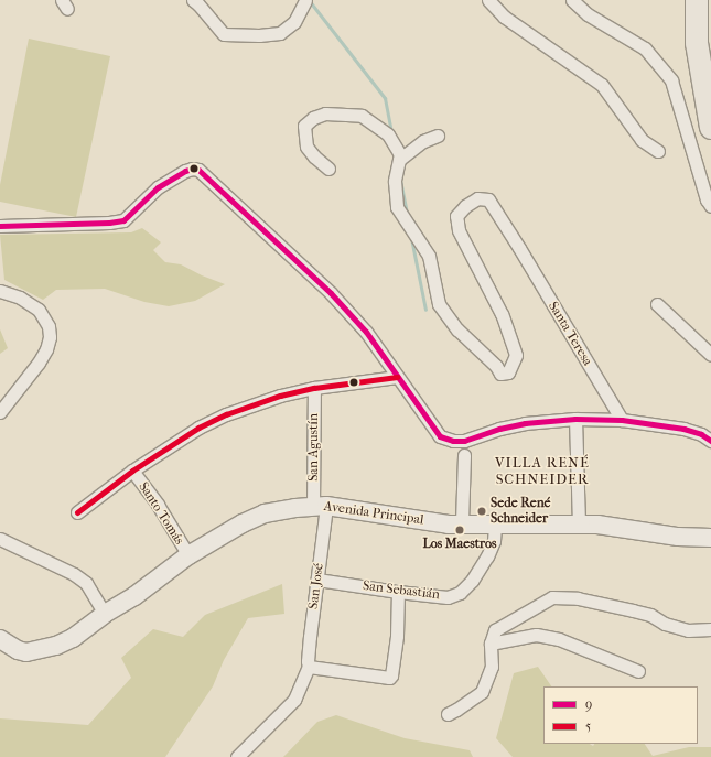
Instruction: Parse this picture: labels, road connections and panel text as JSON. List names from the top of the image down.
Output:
{
  "streets": {
    "street": [
      "Santa Teresa",
      "San Agustín",
      "Santo Tomás",
      "Avenida Principal",
      "San José",
      "San Sebastián"
    ]
  },
  "crossings": [
    ["San Agustín", "Avenida Principal"],
    ["San Agustín", "San José"],
    ["Santo Tomás", "Avenida Principal"],
    ["Avenida Principal", "San José"],
    ["Avenida Principal", "San Sebastián"],
    ["San José", "San Sebastián"]
  ],
  "districts": ["VILLA RENÉ SCHNEIDER"],
  "places": ["Sede René Schneider", "Los Maestros"],
  "lines": ["transit line 9", "transit line 5"],
  "legend": ["9", "5"]
}
